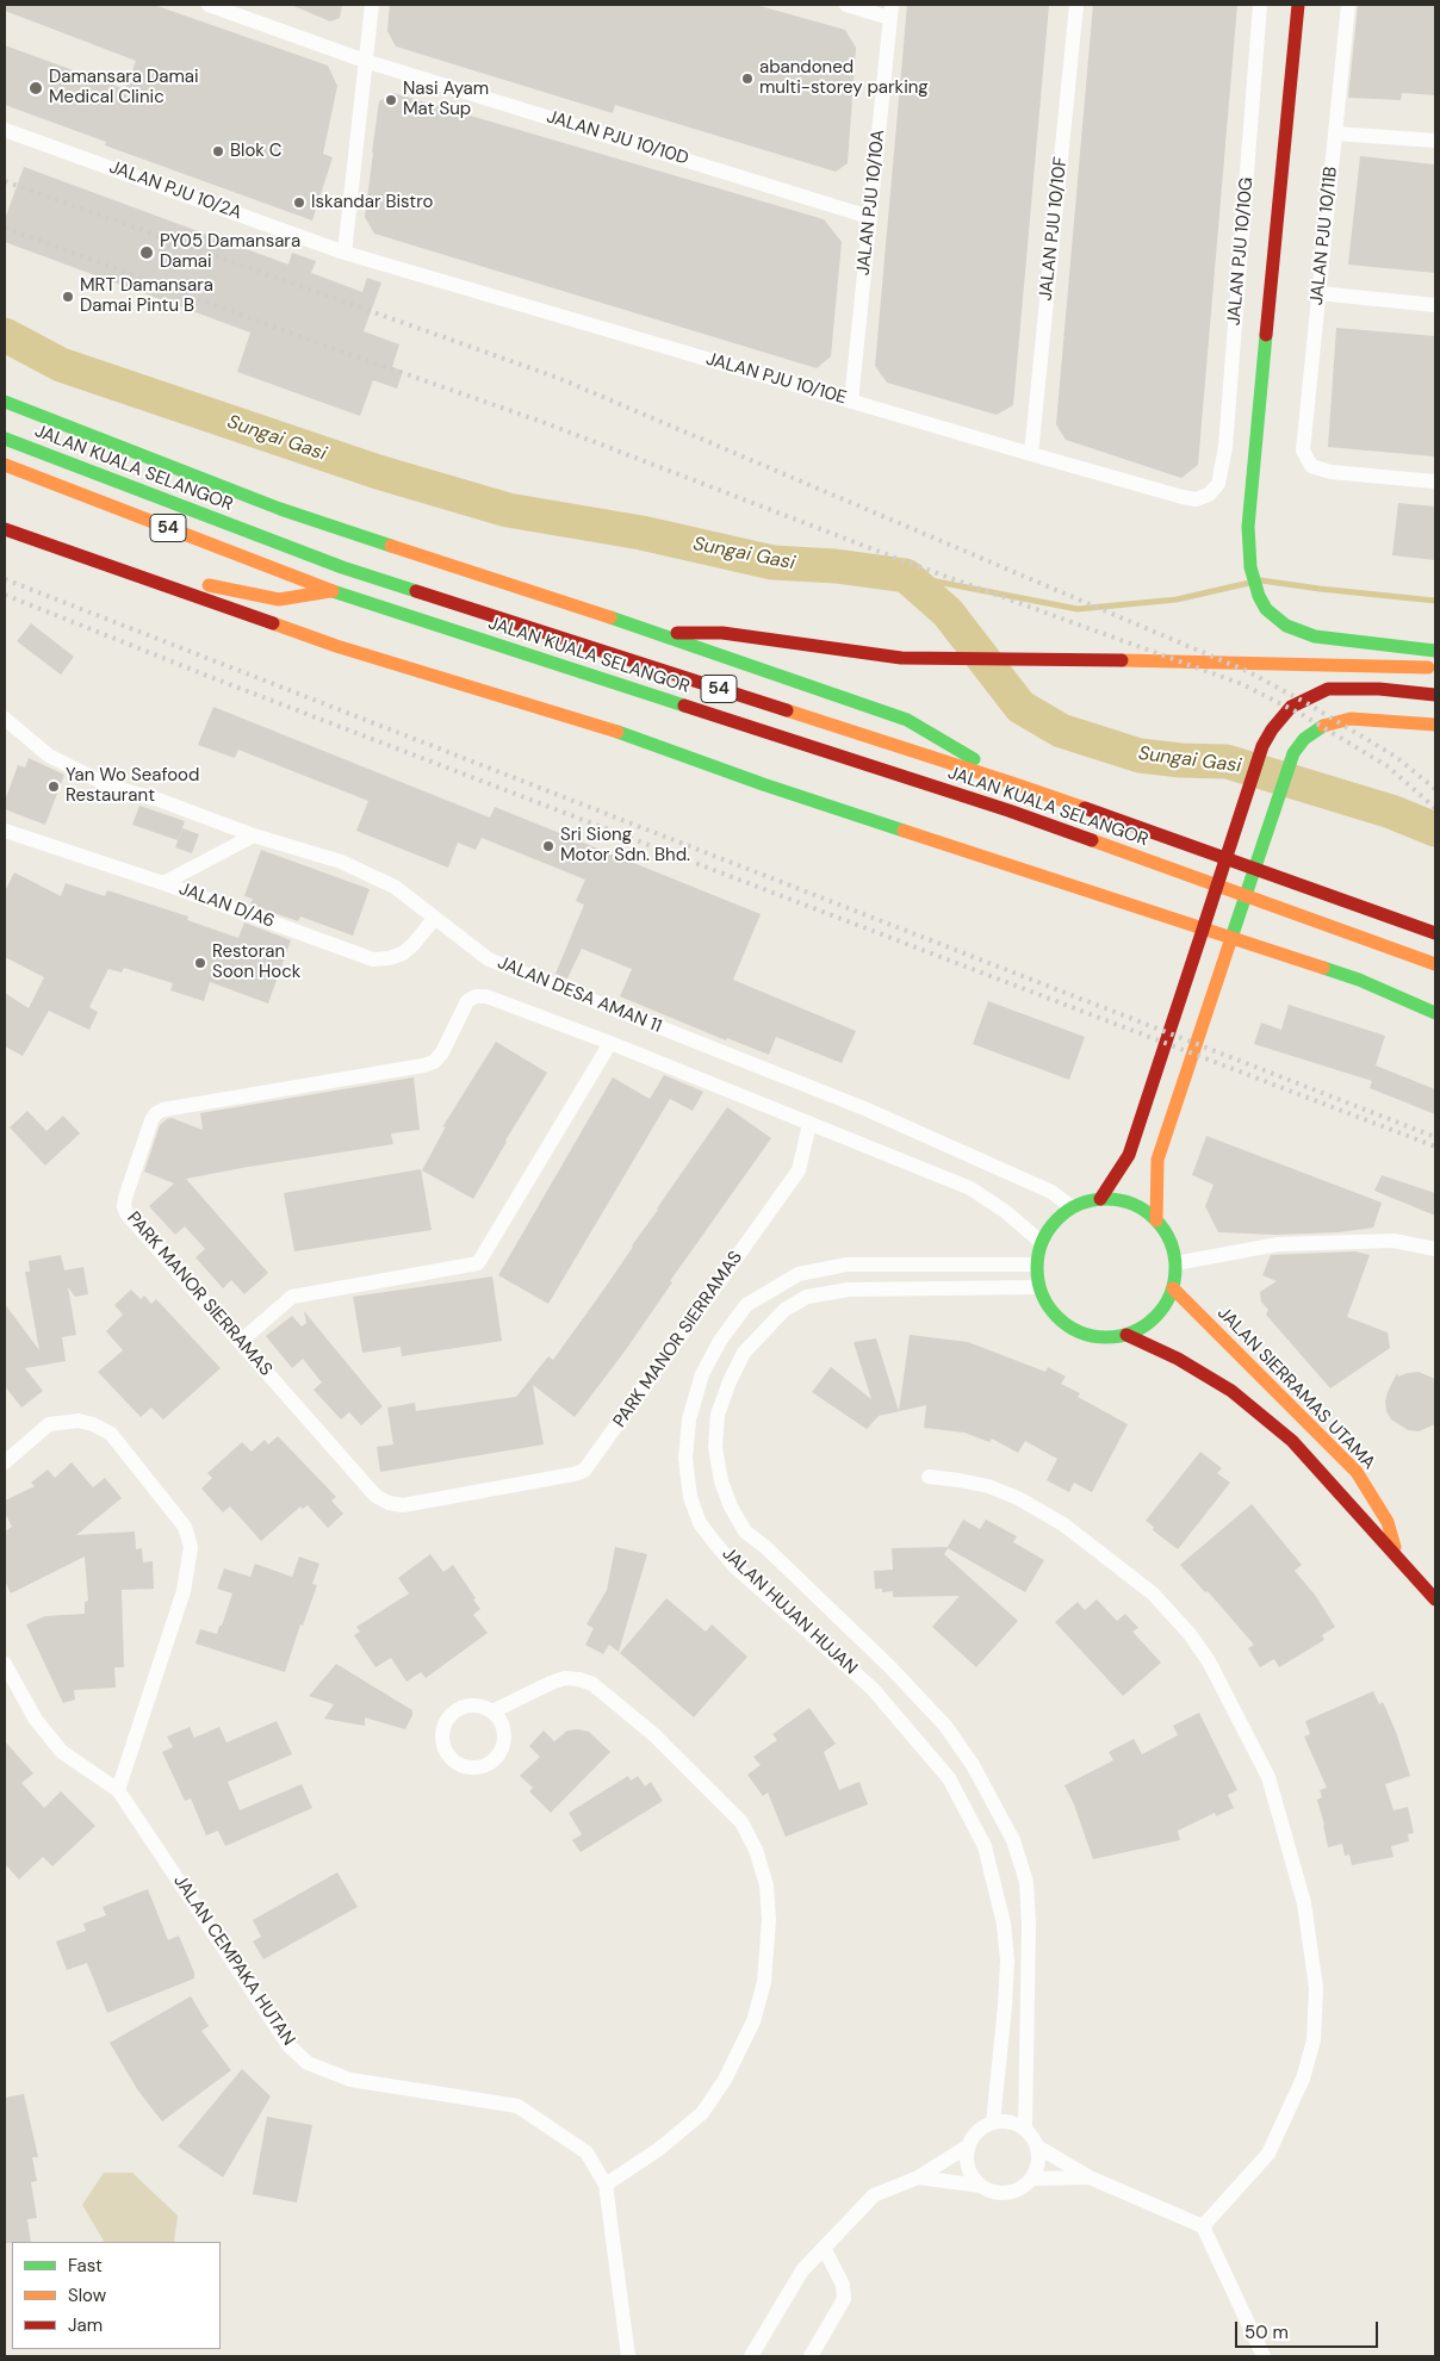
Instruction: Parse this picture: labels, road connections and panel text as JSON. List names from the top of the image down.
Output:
{
  "streets": {
    "main road": ["JALAN KUALA SELANGOR", "54", "JALAN SIERRAMAS UTAMA"],
    "street": [
      "JALAN PJU 10/10D",
      "JALAN PJU 10/2A",
      "JALAN PJU 10/10A",
      "JALAN PJU 10/10F",
      "JALAN PJU 10/11B",
      "JALAN PJU 10/10G",
      "JALAN PJU 10/10E",
      "JALAN D/A6",
      "JALAN DESA AMAN 11",
      "PARK MANOR SIERRAMAS",
      "JALAN HUJAN HUJAN",
      "JALAN CEMPAKA HUTAN"
    ]
  },
  "crossings": [
    ["JALAN PJU 10/10D", "JALAN PJU 10/10A"],
    ["JALAN PJU 10/2A", "JALAN PJU 10/10E"],
    ["JALAN PJU 10/10A", "JALAN PJU 10/10E"],
    ["JALAN PJU 10/10F", "JALAN PJU 10/10E"],
    ["JALAN PJU 10/10G", "JALAN PJU 10/10E"],
    ["JALAN D/A6", "JALAN DESA AMAN 11"],
    ["JALAN DESA AMAN 11", "PARK MANOR SIERRAMAS"],
    ["JALAN DESA AMAN 11", "JALAN SIERRAMAS UTAMA"],
    ["JALAN DESA AMAN 11", "JALAN HUJAN HUJAN"],
    ["PARK MANOR SIERRAMAS", "JALAN SIERRAMAS UTAMA"],
    ["PARK MANOR SIERRAMAS", "JALAN HUJAN HUJAN"],
    ["JALAN SIERRAMAS UTAMA", "JALAN HUJAN HUJAN"]
  ],
  "water": ["Sungai Gasi"],
  "places": [
    "abandoned multi-storey parking",
    "Damansara Damai Medical Clinic",
    "Nasi Ayam Mat Sup",
    "Blok C",
    "Iskandar Bistro",
    "PY05 Damansara Damai",
    "MRT Damansara Damai Pintu B",
    "Yan Wo Seafood Restaurant",
    "Sri Siong Motor Sdn. Bhd.",
    "Restoran Soon Hock"
  ],
  "legend": ["Fast", "Slow", "Jam"],
  "scale_bar": "50 m"
}
